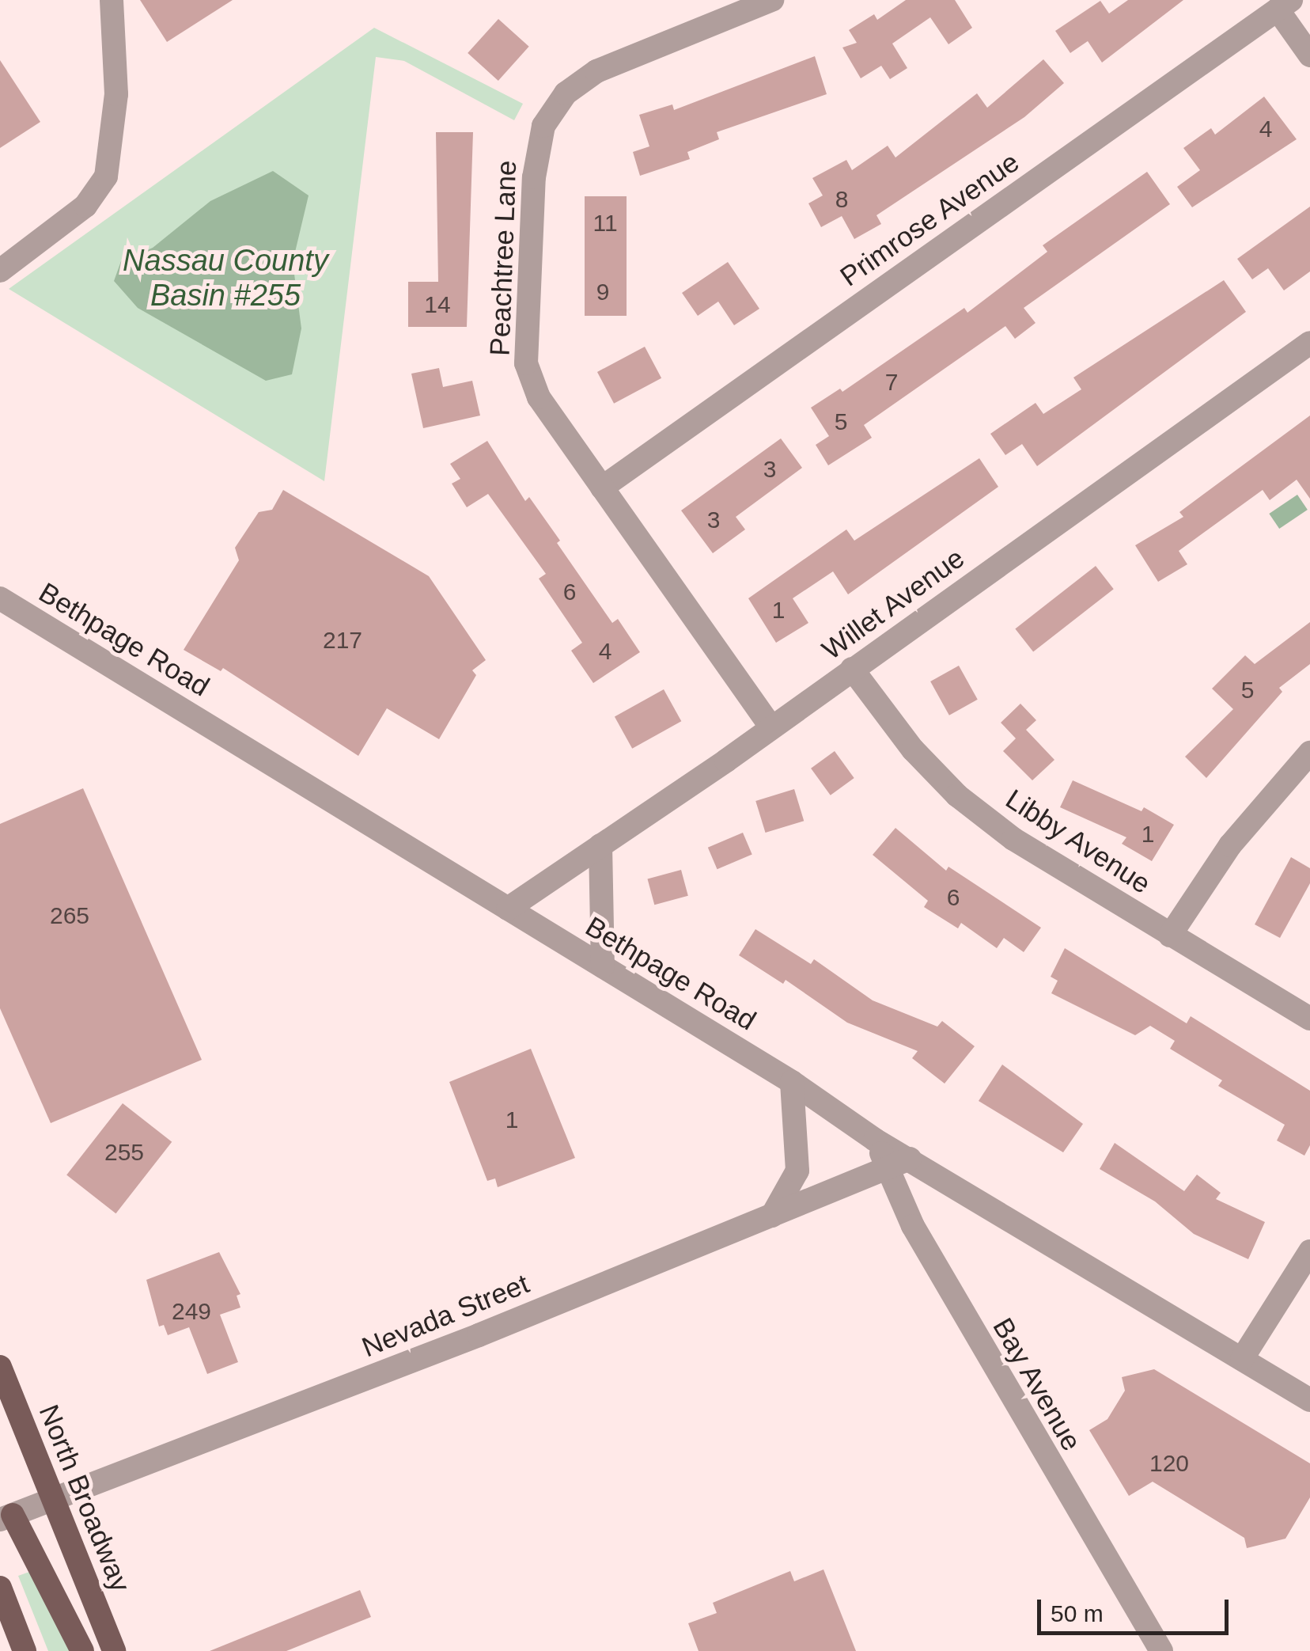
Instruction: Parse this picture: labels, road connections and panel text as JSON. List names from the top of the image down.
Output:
{
  "streets": {
    "main road": ["North Broadway"],
    "street": [
      "Primrose Avenue",
      "Peachtree Lane",
      "Willet Avenue",
      "Bethpage Road",
      "Libby Avenue",
      "Nevada Street",
      "Bay Avenue"
    ]
  },
  "crossings": [
    ["Primrose Avenue", "Peachtree Lane"],
    ["Peachtree Lane", "Willet Avenue"],
    ["Willet Avenue", "Bethpage Road"],
    ["Willet Avenue", "Libby Avenue"],
    ["Bethpage Road", "Bay Avenue"],
    ["Nevada Street", "Bay Avenue"],
    ["Nevada Street", "North Broadway"]
  ],
  "water": ["Nassau County Basin #255"],
  "house_numbers": [
    "4",
    "8",
    "11",
    "9",
    "14",
    "7",
    "5",
    "3",
    "3",
    "6",
    "1",
    "217",
    "4",
    "5",
    "1",
    "6",
    "265",
    "1",
    "255",
    "249",
    "120"
  ],
  "scale_bar": "50 m"
}
